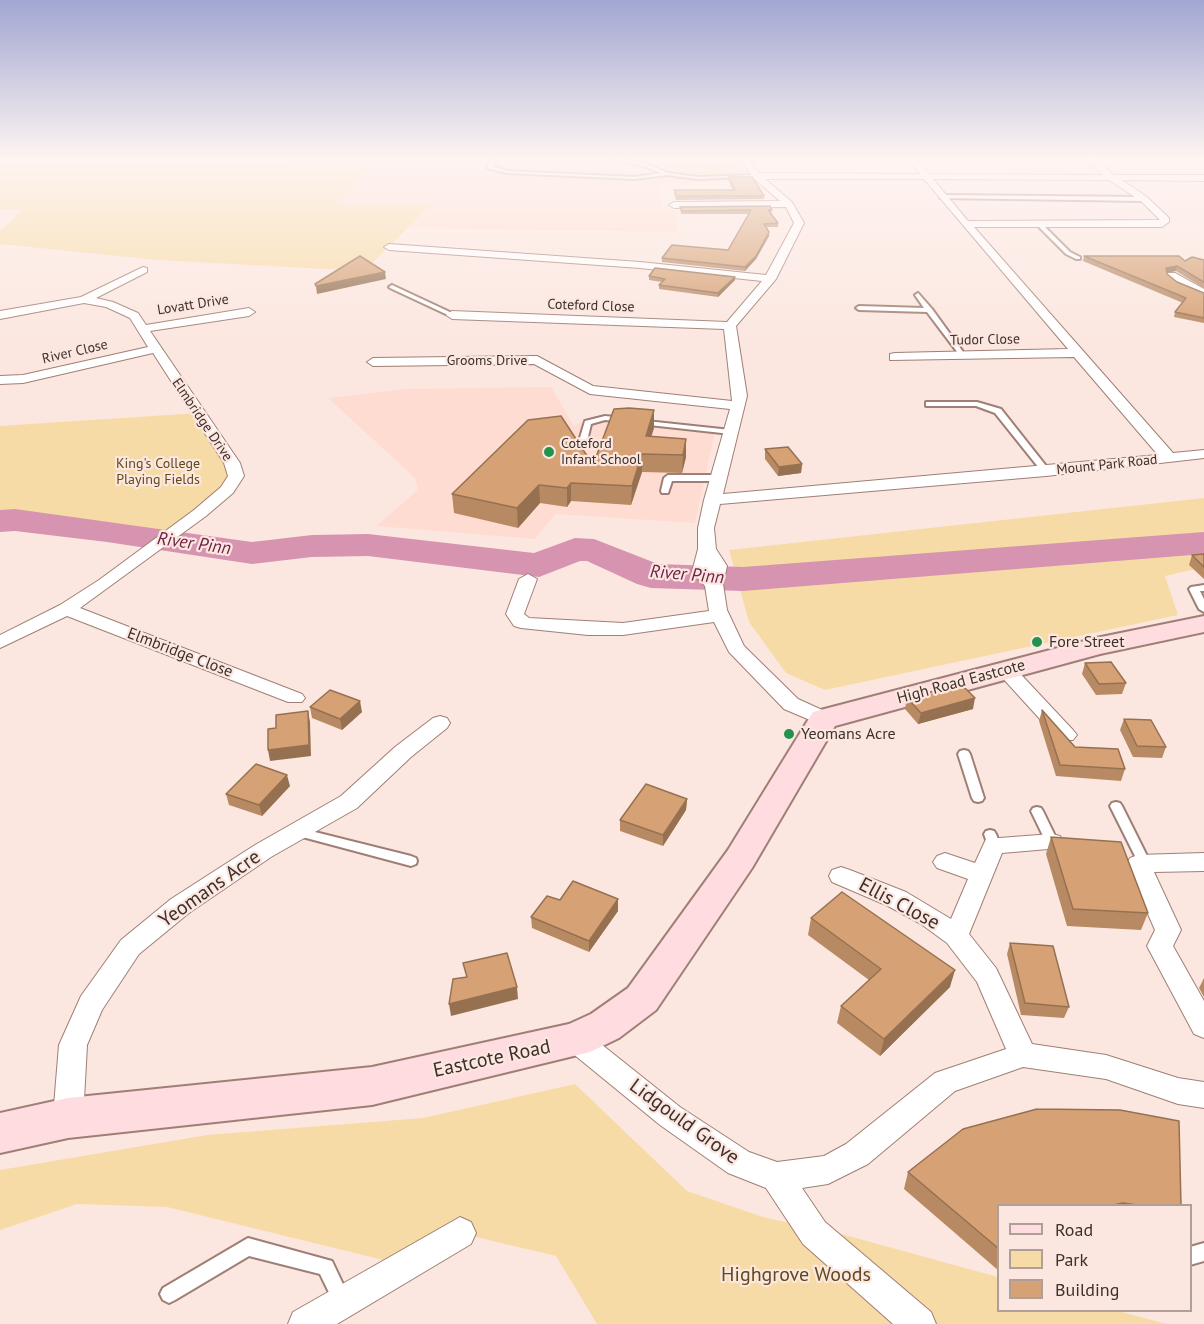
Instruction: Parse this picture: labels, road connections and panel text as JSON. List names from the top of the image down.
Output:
{
  "streets": {
    "main road": ["High Road Eastcote", "Eastcote Road"],
    "street": [
      "Lovatt Drive",
      "Coteford Close",
      "Tudor Close",
      "River Close",
      "Grooms Drive",
      "Elmbridge Drive",
      "Mount Park Road",
      "Elmbridge Close",
      "Yeomans Acre",
      "Ellis Close",
      "Lidgould Grove"
    ]
  },
  "crossings": [
    ["Lovatt Drive", "Elmbridge Drive"],
    ["Tudor Close", "Mount Park Road"],
    ["River Close", "Elmbridge Drive"],
    ["Elmbridge Drive", "Elmbridge Close"],
    ["High Road Eastcote", "Eastcote Road"],
    ["Yeomans Acre", "Eastcote Road"],
    ["Eastcote Road", "Lidgould Grove"]
  ],
  "water": ["River Pinn"],
  "parks": ["King's College Playing Fields", "Highgrove Woods"],
  "places": ["Coteford Infant School", "Fore Street", "Yeomans Acre"],
  "legend": ["Road", "Park", "Building"]
}
